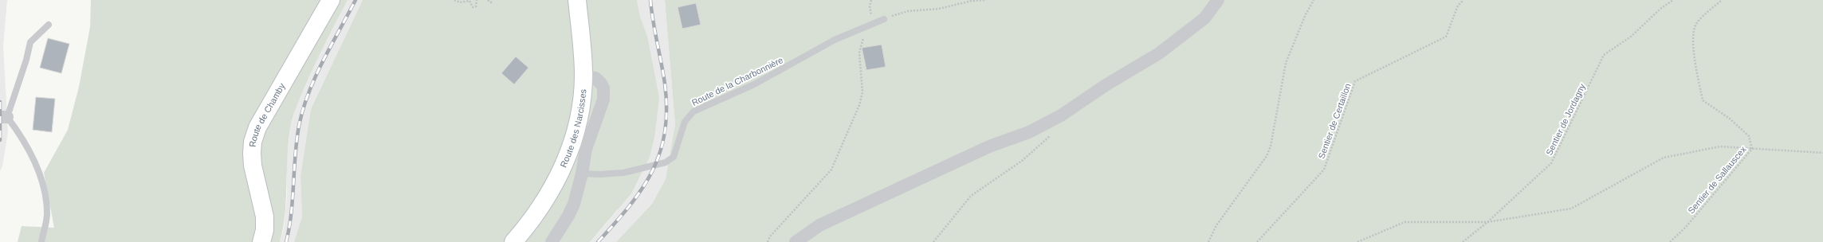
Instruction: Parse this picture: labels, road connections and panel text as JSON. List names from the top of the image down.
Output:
{
  "streets": {
    "street": ["Route de Chamby", "Route des Narcisses"],
    "lane": ["Route de la Charbonnière"],
    "path": ["Sentier de Jordagny", "Sentier de Certaillon", "Sentier de Sallauscex"]
  }
}
